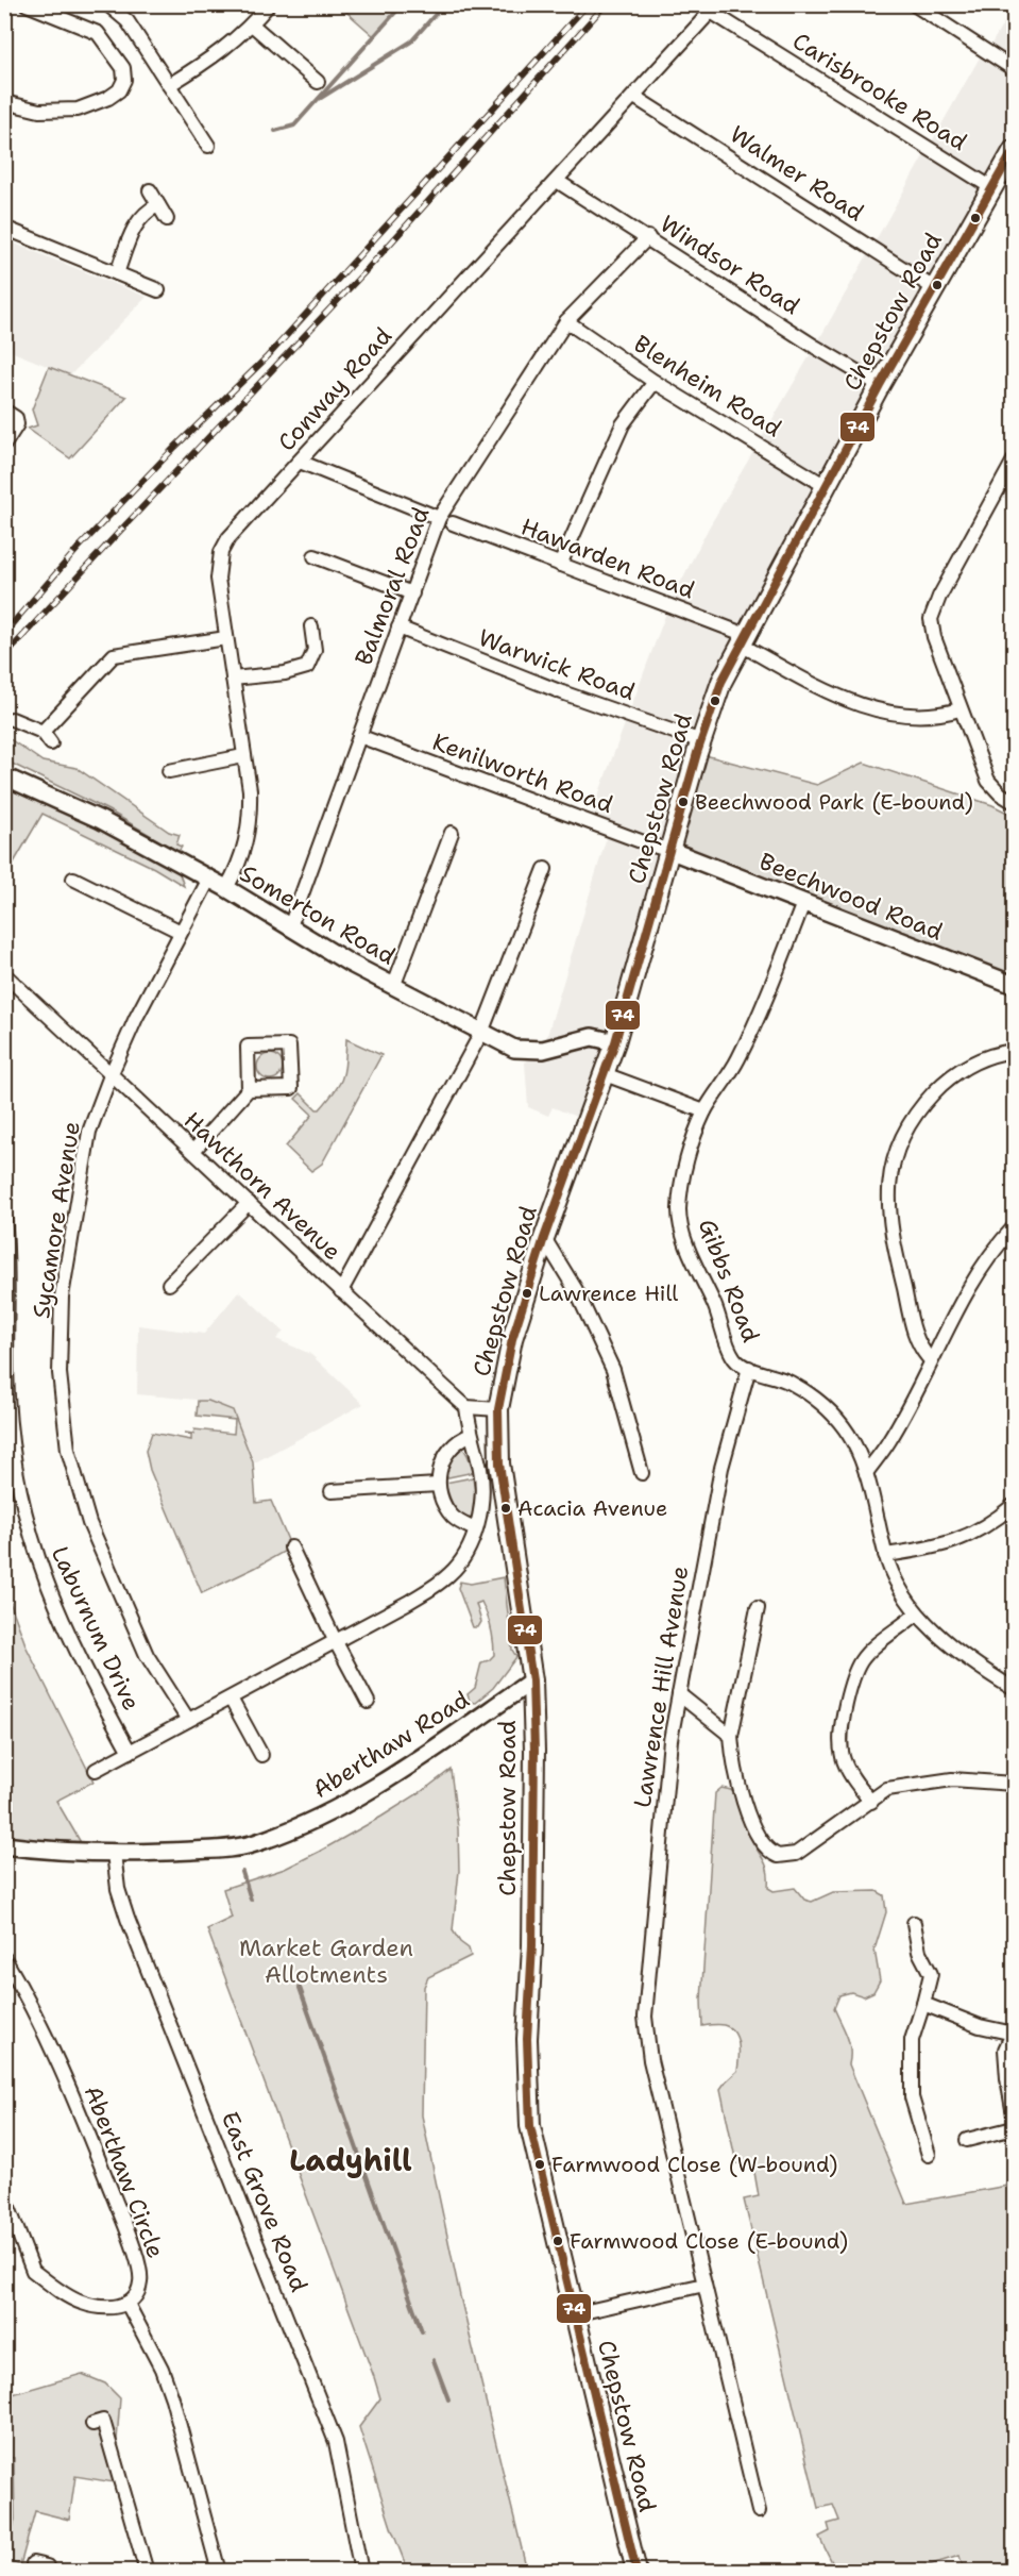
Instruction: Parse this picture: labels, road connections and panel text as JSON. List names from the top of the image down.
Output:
{
  "streets": {
    "main road": ["Chepstow Road"],
    "street": [
      "Carisbrooke Road",
      "Walmer Road",
      "Windsor Road",
      "Blenheim Road",
      "Conway Road",
      "Hawarden Road",
      "Balmoral Road",
      "Warwick Road",
      "Kenilworth Road",
      "Beechwood Road",
      "Somerton Road",
      "Hawthorn Avenue",
      "Sycamore Avenue",
      "Gibbs Road",
      "Laburnum Drive",
      "Lawrence Hill Avenue",
      "Aberthaw Road",
      "Aberthaw Circle",
      "East Grove Road"
    ]
  },
  "crossings": [
    ["Carisbrooke Road", "Chepstow Road"],
    ["Carisbrooke Road", "Conway Road"],
    ["Walmer Road", "Chepstow Road"],
    ["Walmer Road", "Conway Road"],
    ["Windsor Road", "Chepstow Road"],
    ["Windsor Road", "Conway Road"],
    ["Windsor Road", "Balmoral Road"],
    ["Chepstow Road", "Blenheim Road"],
    ["Chepstow Road", "Hawarden Road"],
    ["Chepstow Road", "Warwick Road"],
    ["Chepstow Road", "Kenilworth Road"],
    ["Chepstow Road", "Beechwood Road"],
    ["Chepstow Road", "Somerton Road"],
    ["Chepstow Road", "Aberthaw Road"],
    ["Blenheim Road", "Balmoral Road"],
    ["Conway Road", "Somerton Road"],
    ["Balmoral Road", "Warwick Road"],
    ["Balmoral Road", "Kenilworth Road"],
    ["Balmoral Road", "Somerton Road"],
    ["Kenilworth Road", "Beechwood Road"],
    ["Beechwood Road", "Gibbs Road"],
    ["Somerton Road", "Sycamore Avenue"],
    ["Hawthorn Avenue", "Sycamore Avenue"],
    ["Gibbs Road", "Lawrence Hill Avenue"],
    ["Aberthaw Road", "East Grove Road"]
  ],
  "districts": ["Ladyhill"],
  "parks": ["Market Garden Allotments"],
  "places": [
    "Beechwood Park (E-bound)",
    "Lawrence Hill",
    "Acacia Avenue",
    "Farmwood Close (W-bound)",
    "Farmwood Close (E-bound)"
  ],
  "lines": ["transit line 74"]
}
